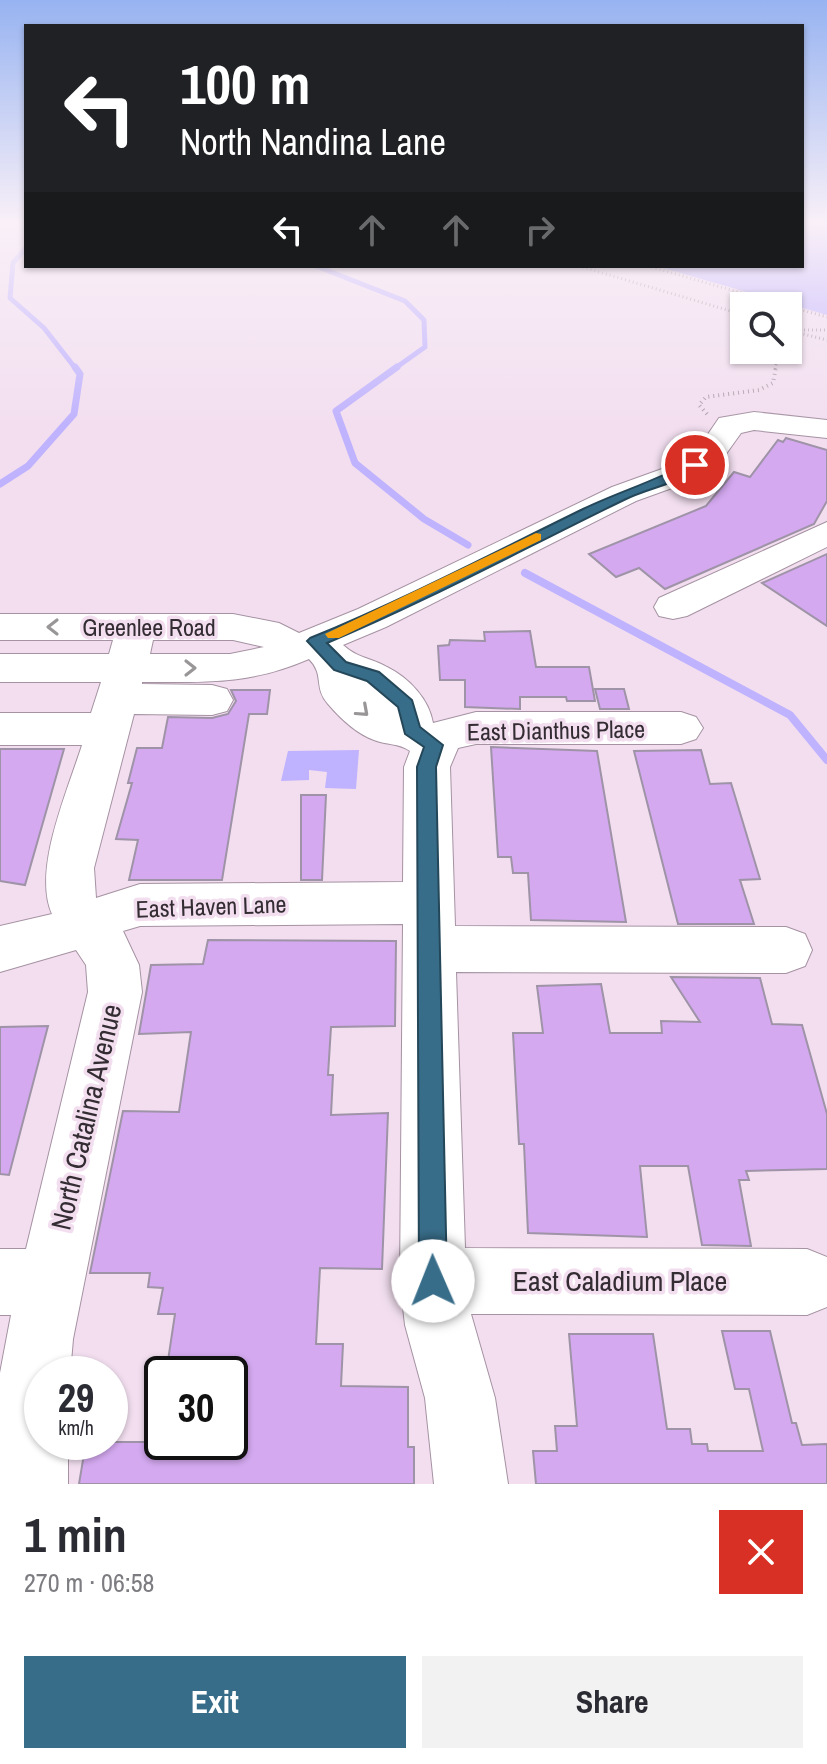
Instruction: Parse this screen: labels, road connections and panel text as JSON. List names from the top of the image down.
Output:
{
  "streets": {
    "street": [
      "Greenlee Road",
      "East Dianthus Place",
      "East Haven Lane",
      "North Catalina Avenue",
      "East Caladium Place"
    ]
  },
  "crossings": [
    ["Greenlee Road", "North Catalina Avenue"],
    ["East Haven Lane", "North Catalina Avenue"]
  ],
  "page": {
    "turn": ["100 m", "North Nandina Lane"],
    "speed": "29 km/h",
    "limit": "30",
    "heading": ["1 min", "270 m · 06:58"],
    "buttons": ["Exit", "Share"]
  }
}
